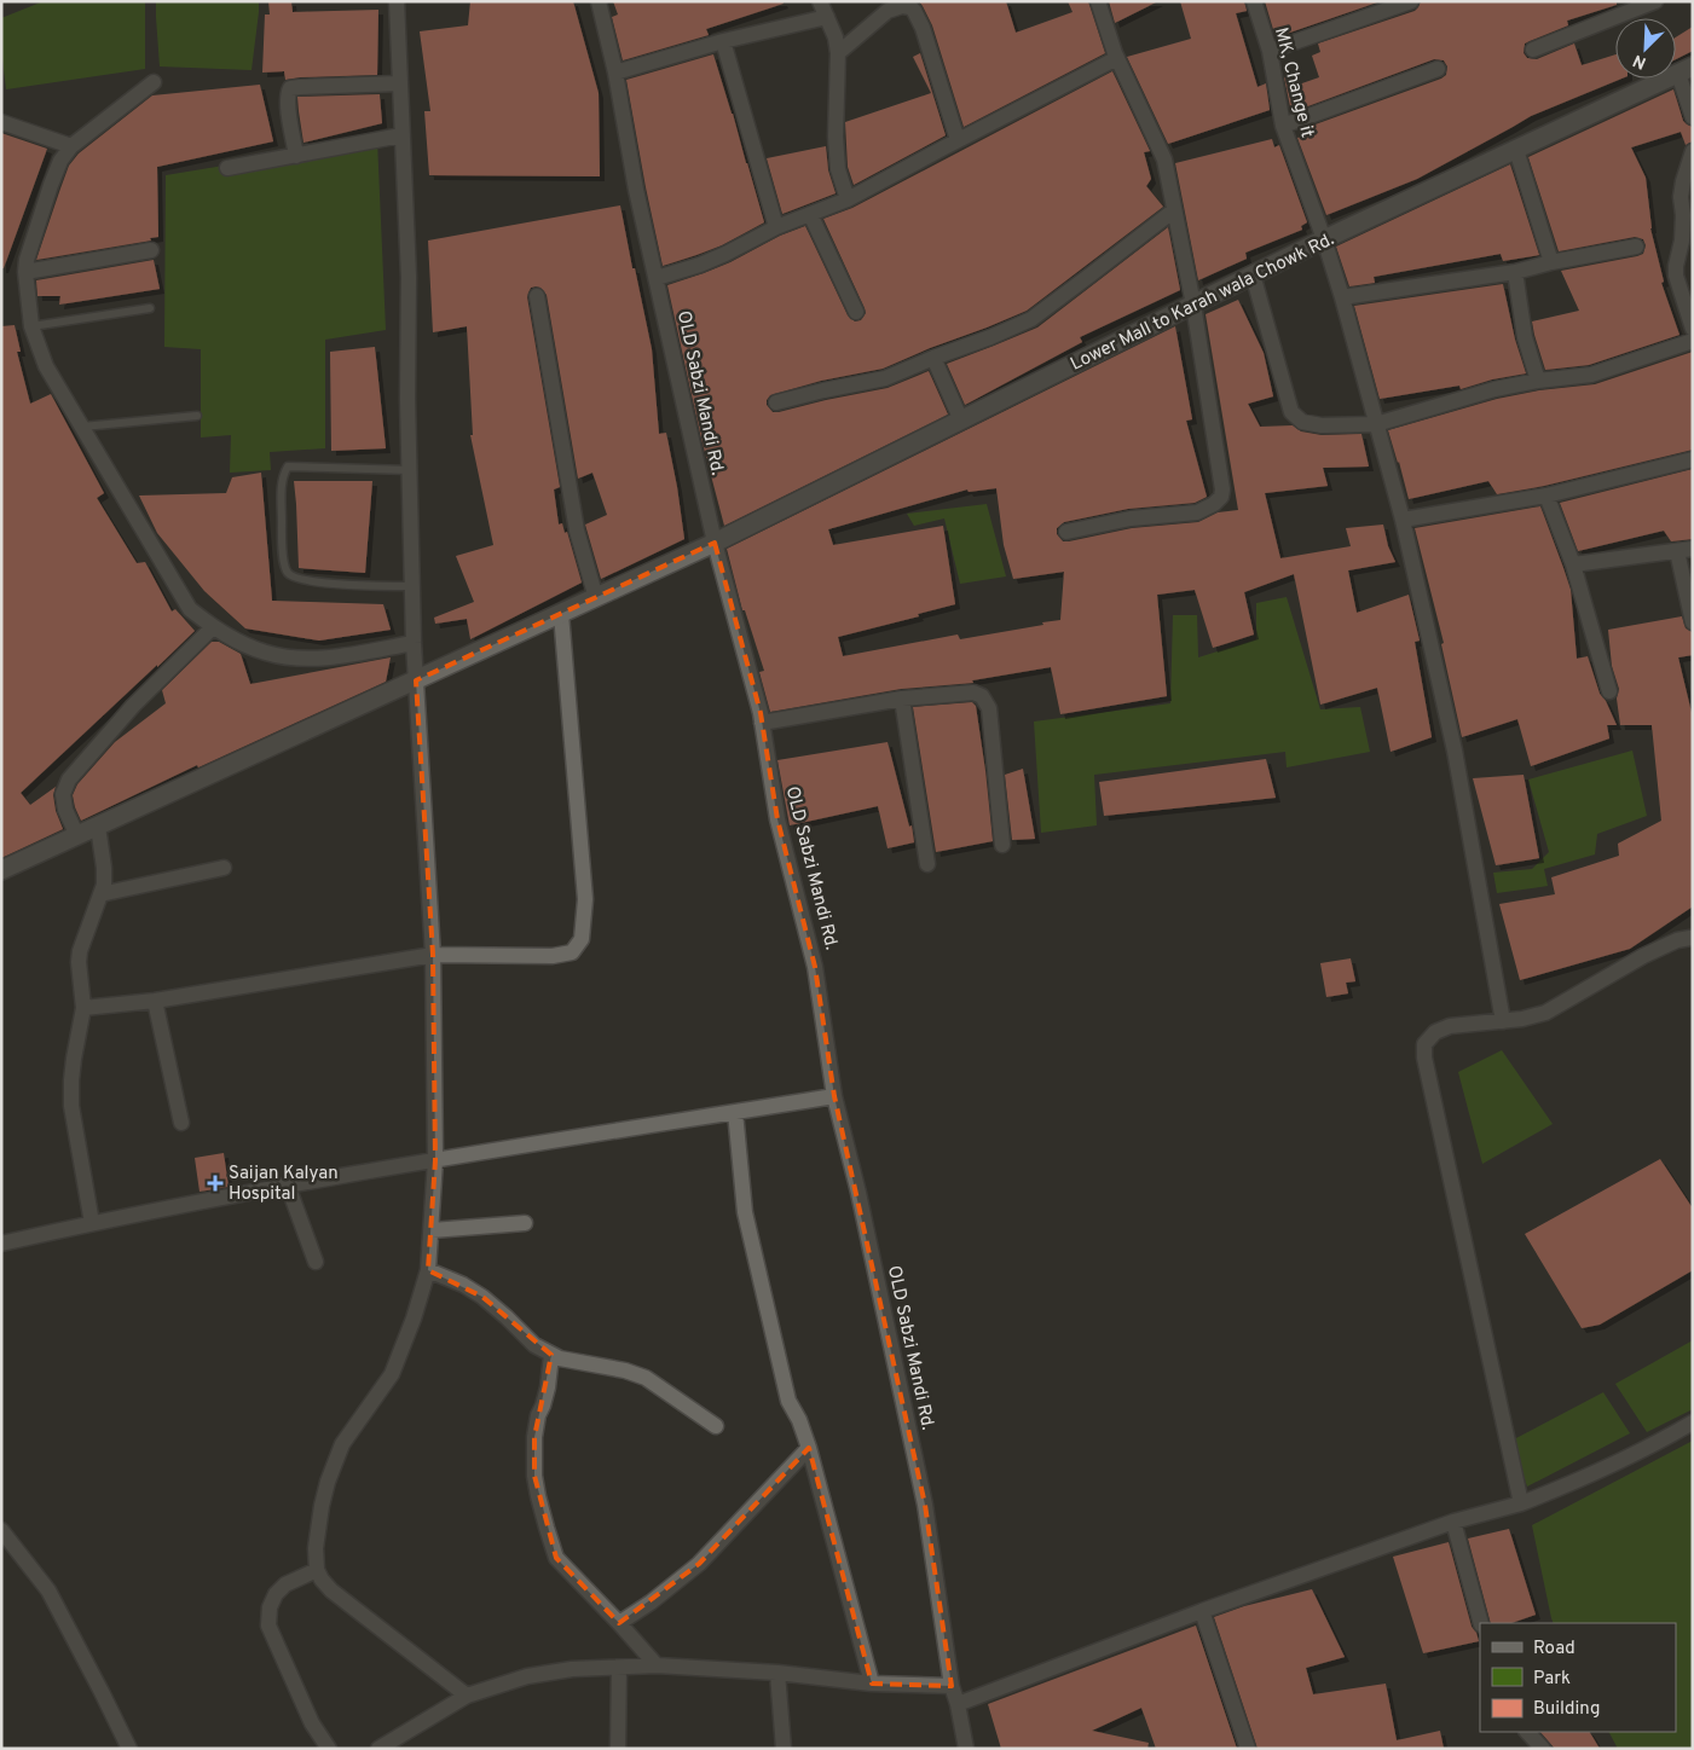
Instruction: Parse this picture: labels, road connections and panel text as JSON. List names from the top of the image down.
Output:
{
  "streets": {
    "main road": ["Lower Mall to Karah wala Chowk Rd."],
    "street": ["MK, Change it", "OLD Sabzi Mandi Rd."]
  },
  "crossings": [
    ["MK, Change it", "Lower Mall to Karah wala Chowk Rd."],
    ["Lower Mall to Karah wala Chowk Rd.", "OLD Sabzi Mandi Rd."]
  ],
  "places": {
    "health": ["Saijan Kalyan Hospital"]
  },
  "legend": ["Road", "Park", "Building"],
  "north": "bottom left"
}
